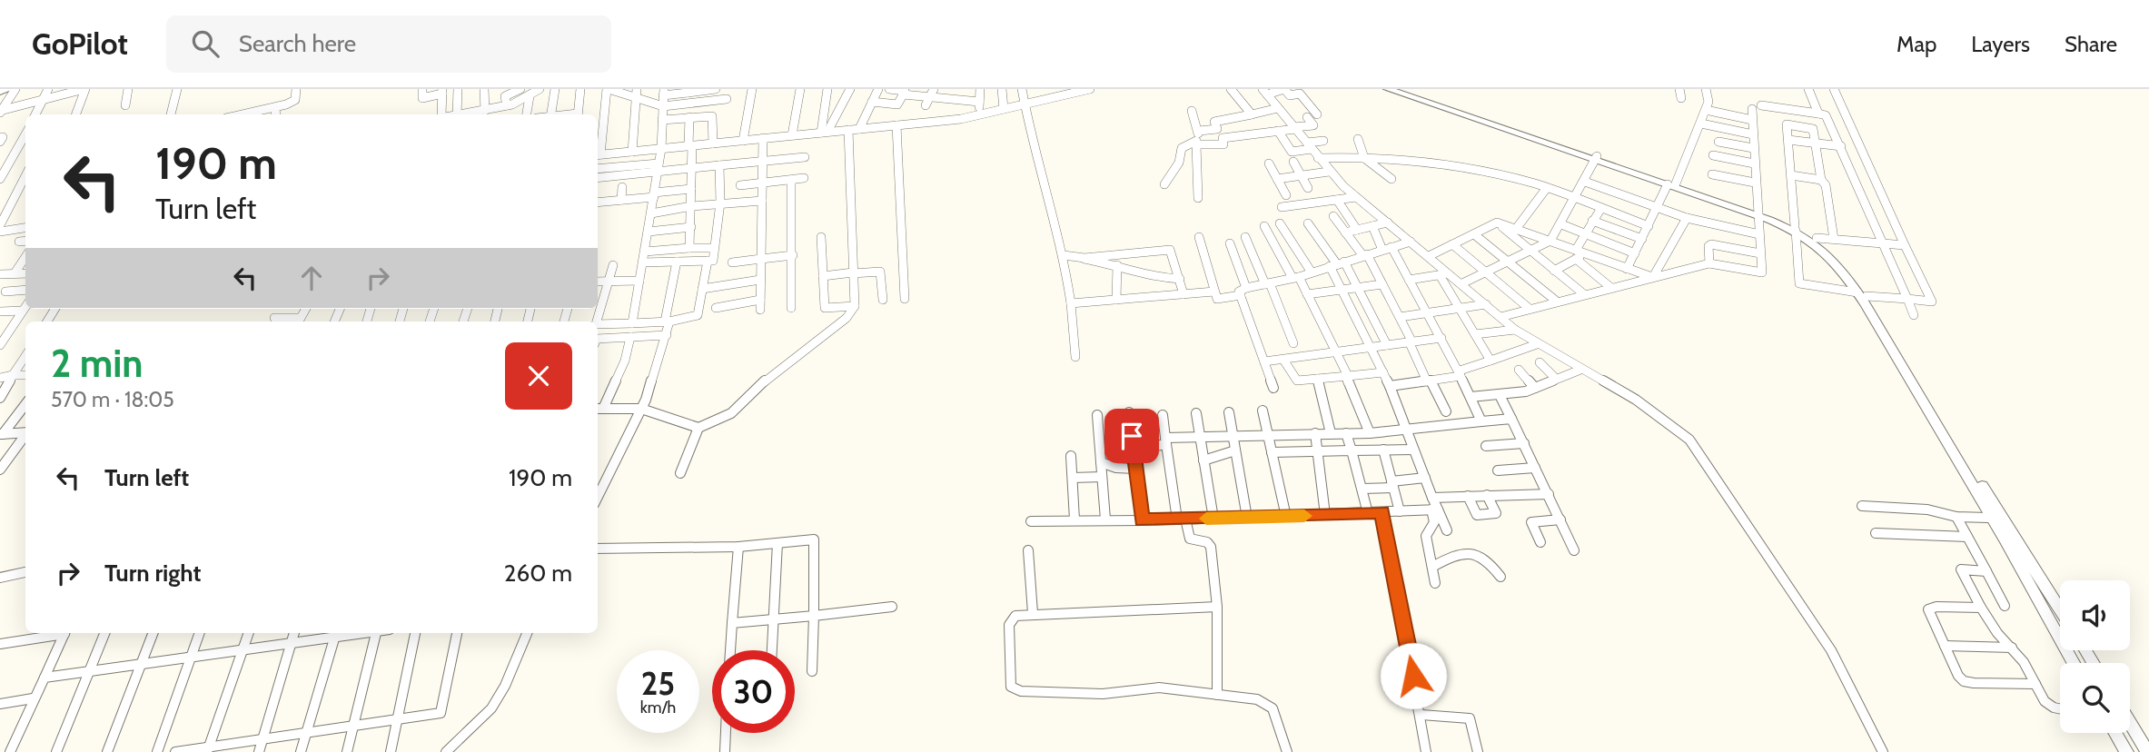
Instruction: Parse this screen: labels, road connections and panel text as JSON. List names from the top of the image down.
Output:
{
  "page": {
    "header": "GoPilot",
    "search": "Search here",
    "nav": ["Map", "Layers", "Share"],
    "turn": ["190 m", "Turn left"],
    "heading": ["2 min", "570 m · 18:05"],
    "list": [
      {
        "name": "Turn left",
        "value": "190 m"
      },
      {
        "name": "Turn right",
        "value": "260 m"
      }
    ],
    "speed": "25 km/h",
    "limit": "30"
  }
}
